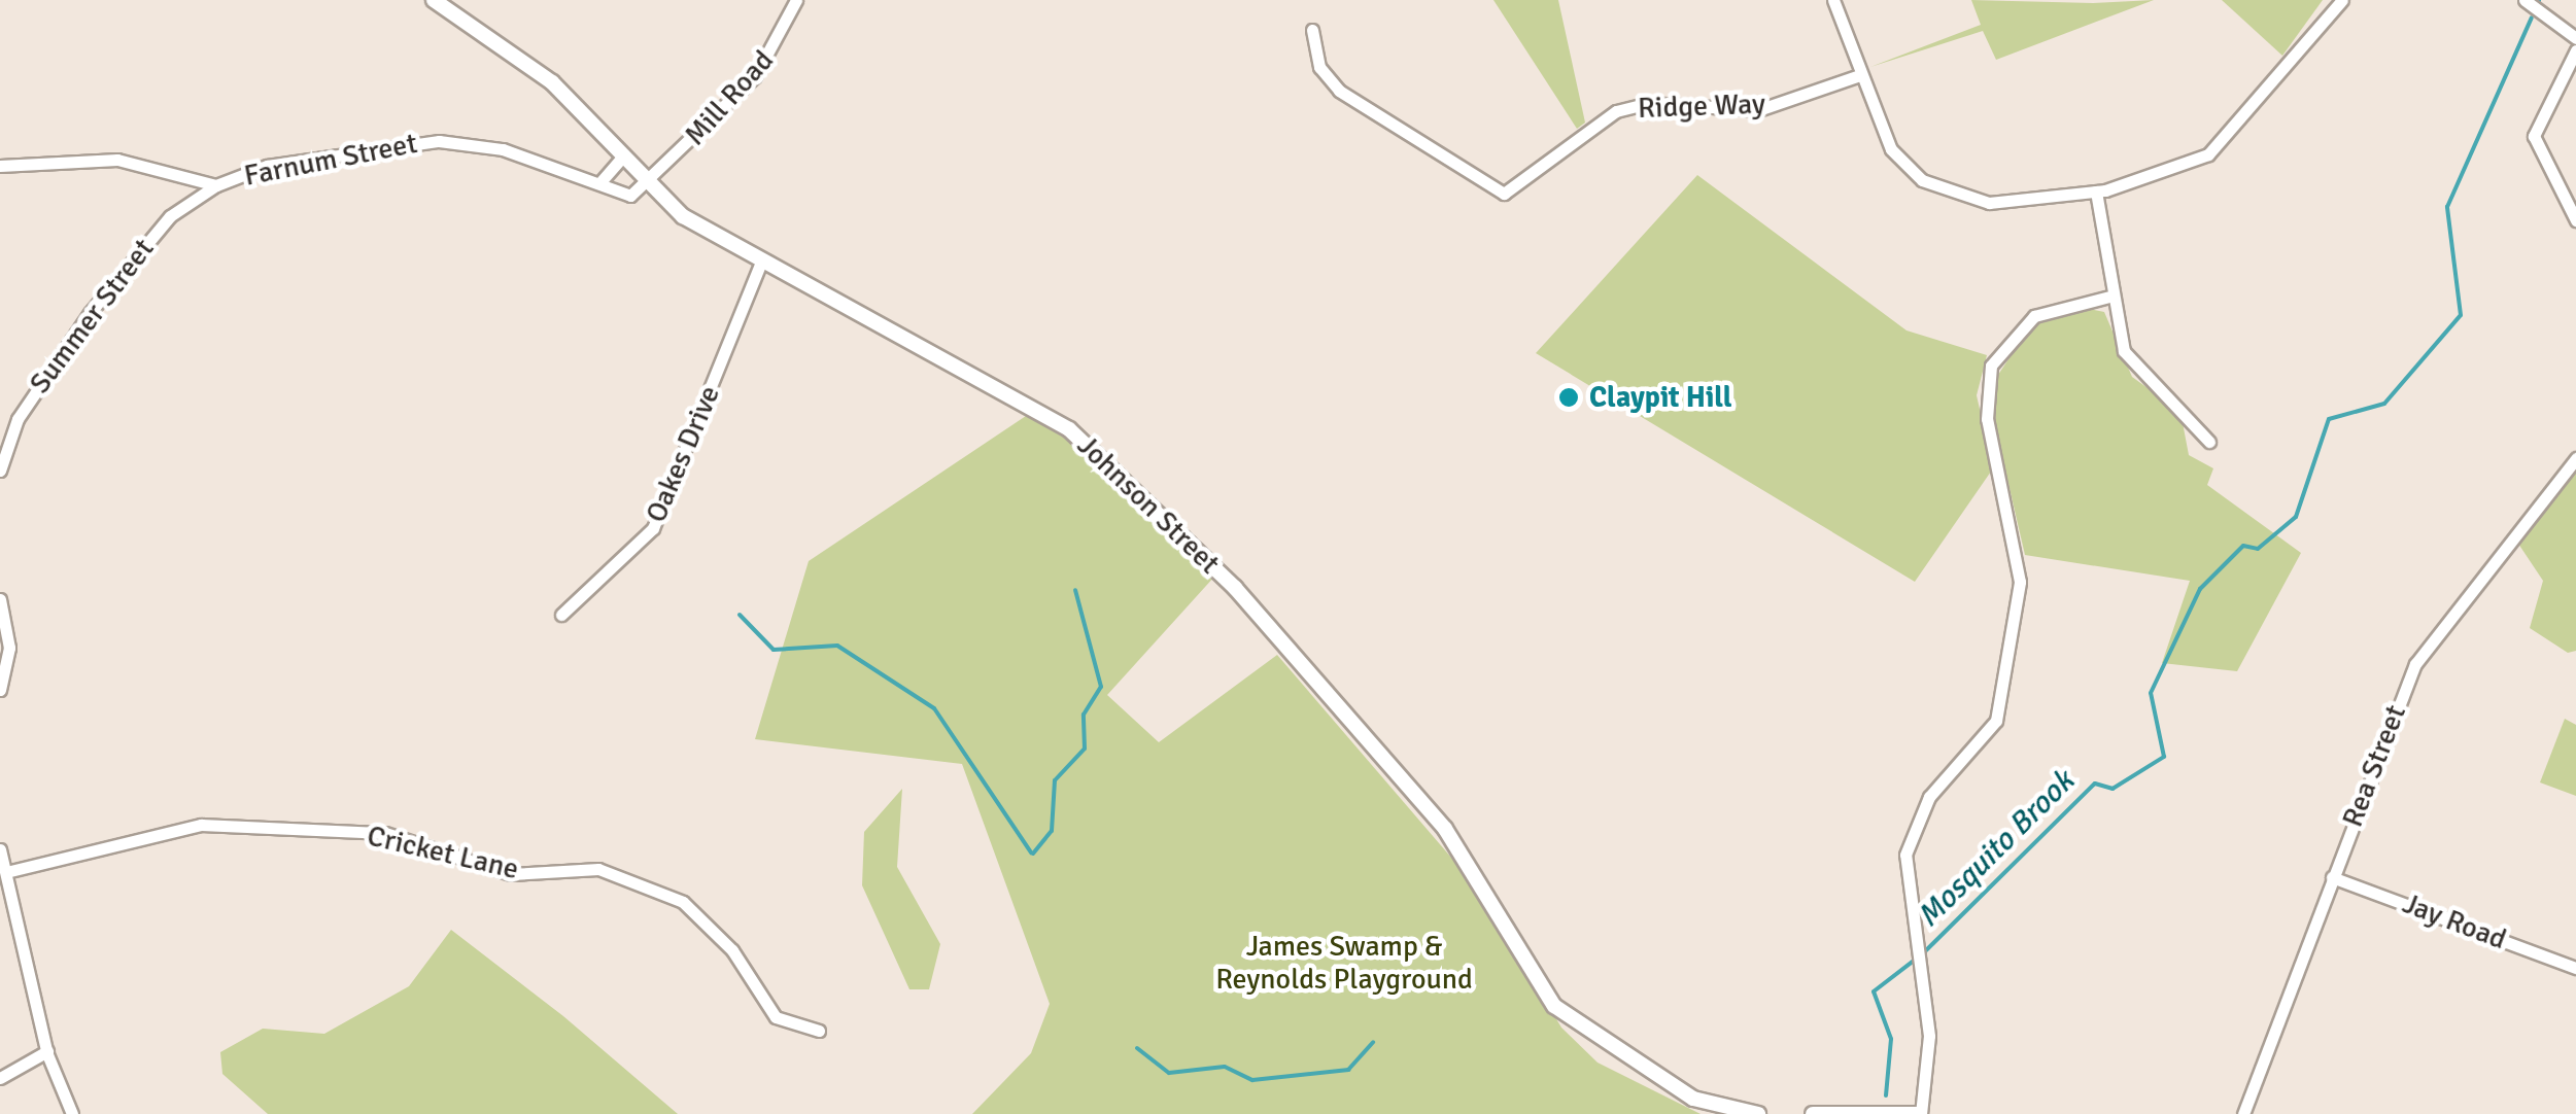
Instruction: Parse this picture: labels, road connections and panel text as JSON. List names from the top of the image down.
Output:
{
  "streets": {
    "street": [
      "Mill Road",
      "Ridge Way",
      "Farnum Street",
      "Summer Street",
      "Oakes Drive",
      "Johnson Street",
      "Rea Street",
      "Cricket Lane",
      "Jay Road"
    ]
  },
  "crossings": [
    ["Mill Road", "Farnum Street"],
    ["Mill Road", "Johnson Street"],
    ["Farnum Street", "Summer Street"],
    ["Farnum Street", "Johnson Street"],
    ["Oakes Drive", "Johnson Street"],
    ["Rea Street", "Jay Road"]
  ],
  "water": ["Mosquito Brook"],
  "parks": ["James Swamp & Reynolds Playground"],
  "places": ["Claypit Hill"]
}
